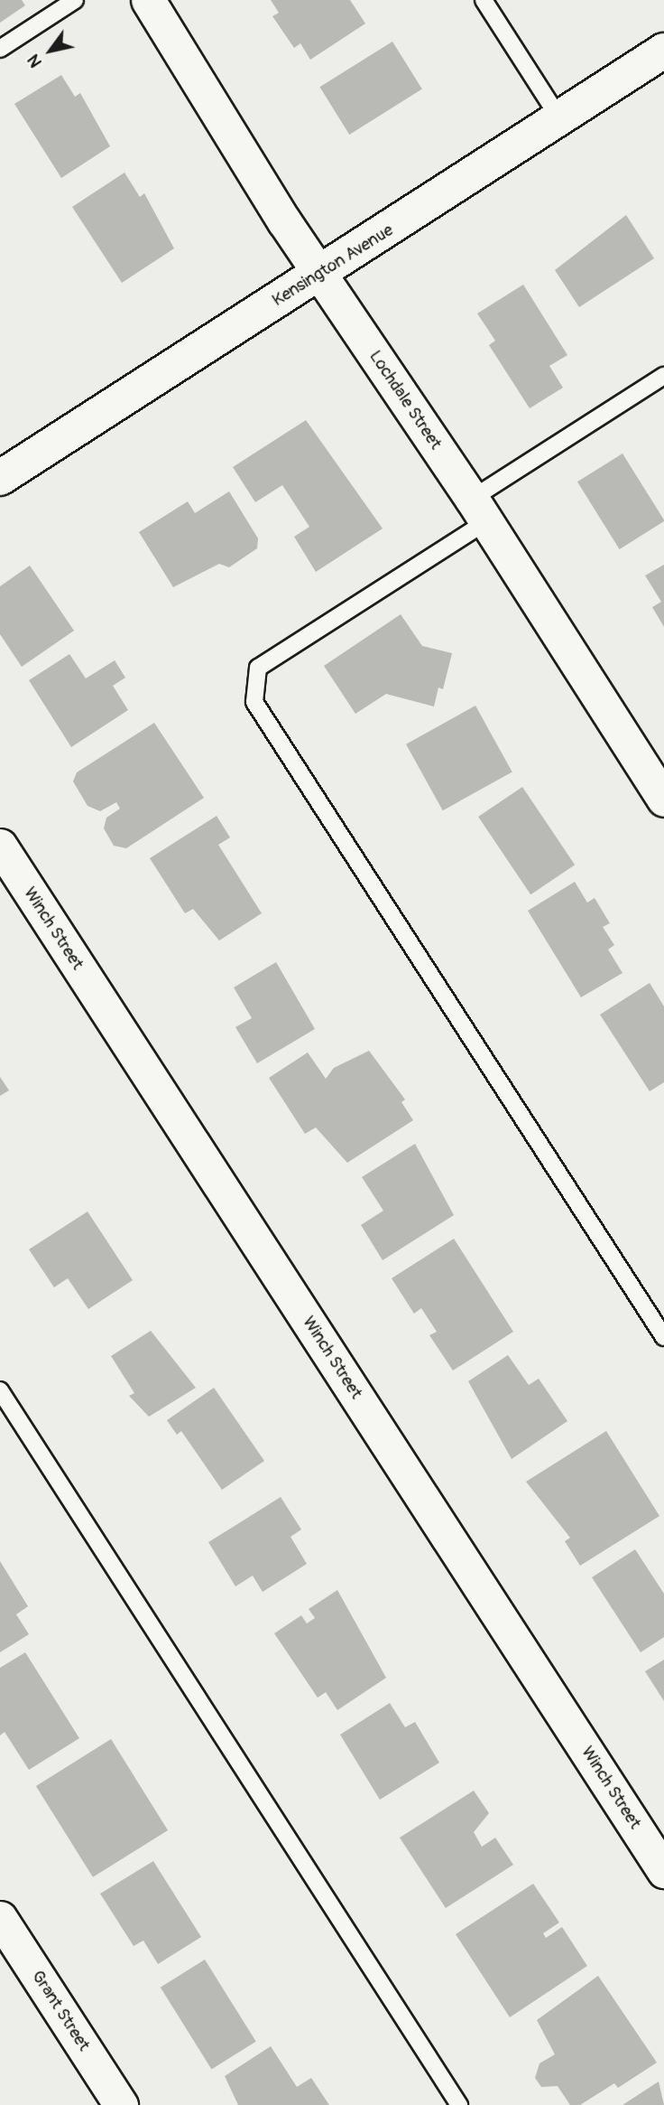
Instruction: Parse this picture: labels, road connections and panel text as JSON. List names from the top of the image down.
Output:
{
  "streets": {
    "street": [
      "Kensington Avenue",
      "Lochdale Street",
      "Winch Street",
      "Grant Street"
    ]
  },
  "crossings": [
    ["Kensington Avenue", "Lochdale Street"]
  ],
  "north": "bottom left"
}
